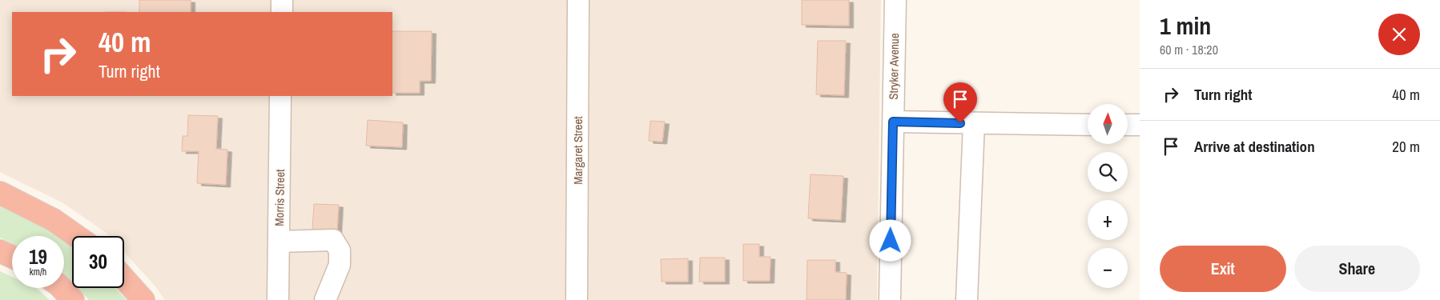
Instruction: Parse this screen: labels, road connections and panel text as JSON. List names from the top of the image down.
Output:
{
  "streets": {
    "street": ["Stryker Avenue", "Margaret Street", "Morris Street"]
  },
  "north": "top",
  "page": {
    "heading": ["1 min", "60 m · 18:20"],
    "turn": ["40 m", "Turn right"],
    "list": [
      {
        "name": "Turn right",
        "value": "40 m"
      },
      {
        "name": "Arrive at destination",
        "value": "20 m"
      }
    ],
    "map_buttons": ["+", "−"],
    "speed": "19 km/h",
    "limit": "30",
    "buttons": ["Exit", "Share"]
  }
}
